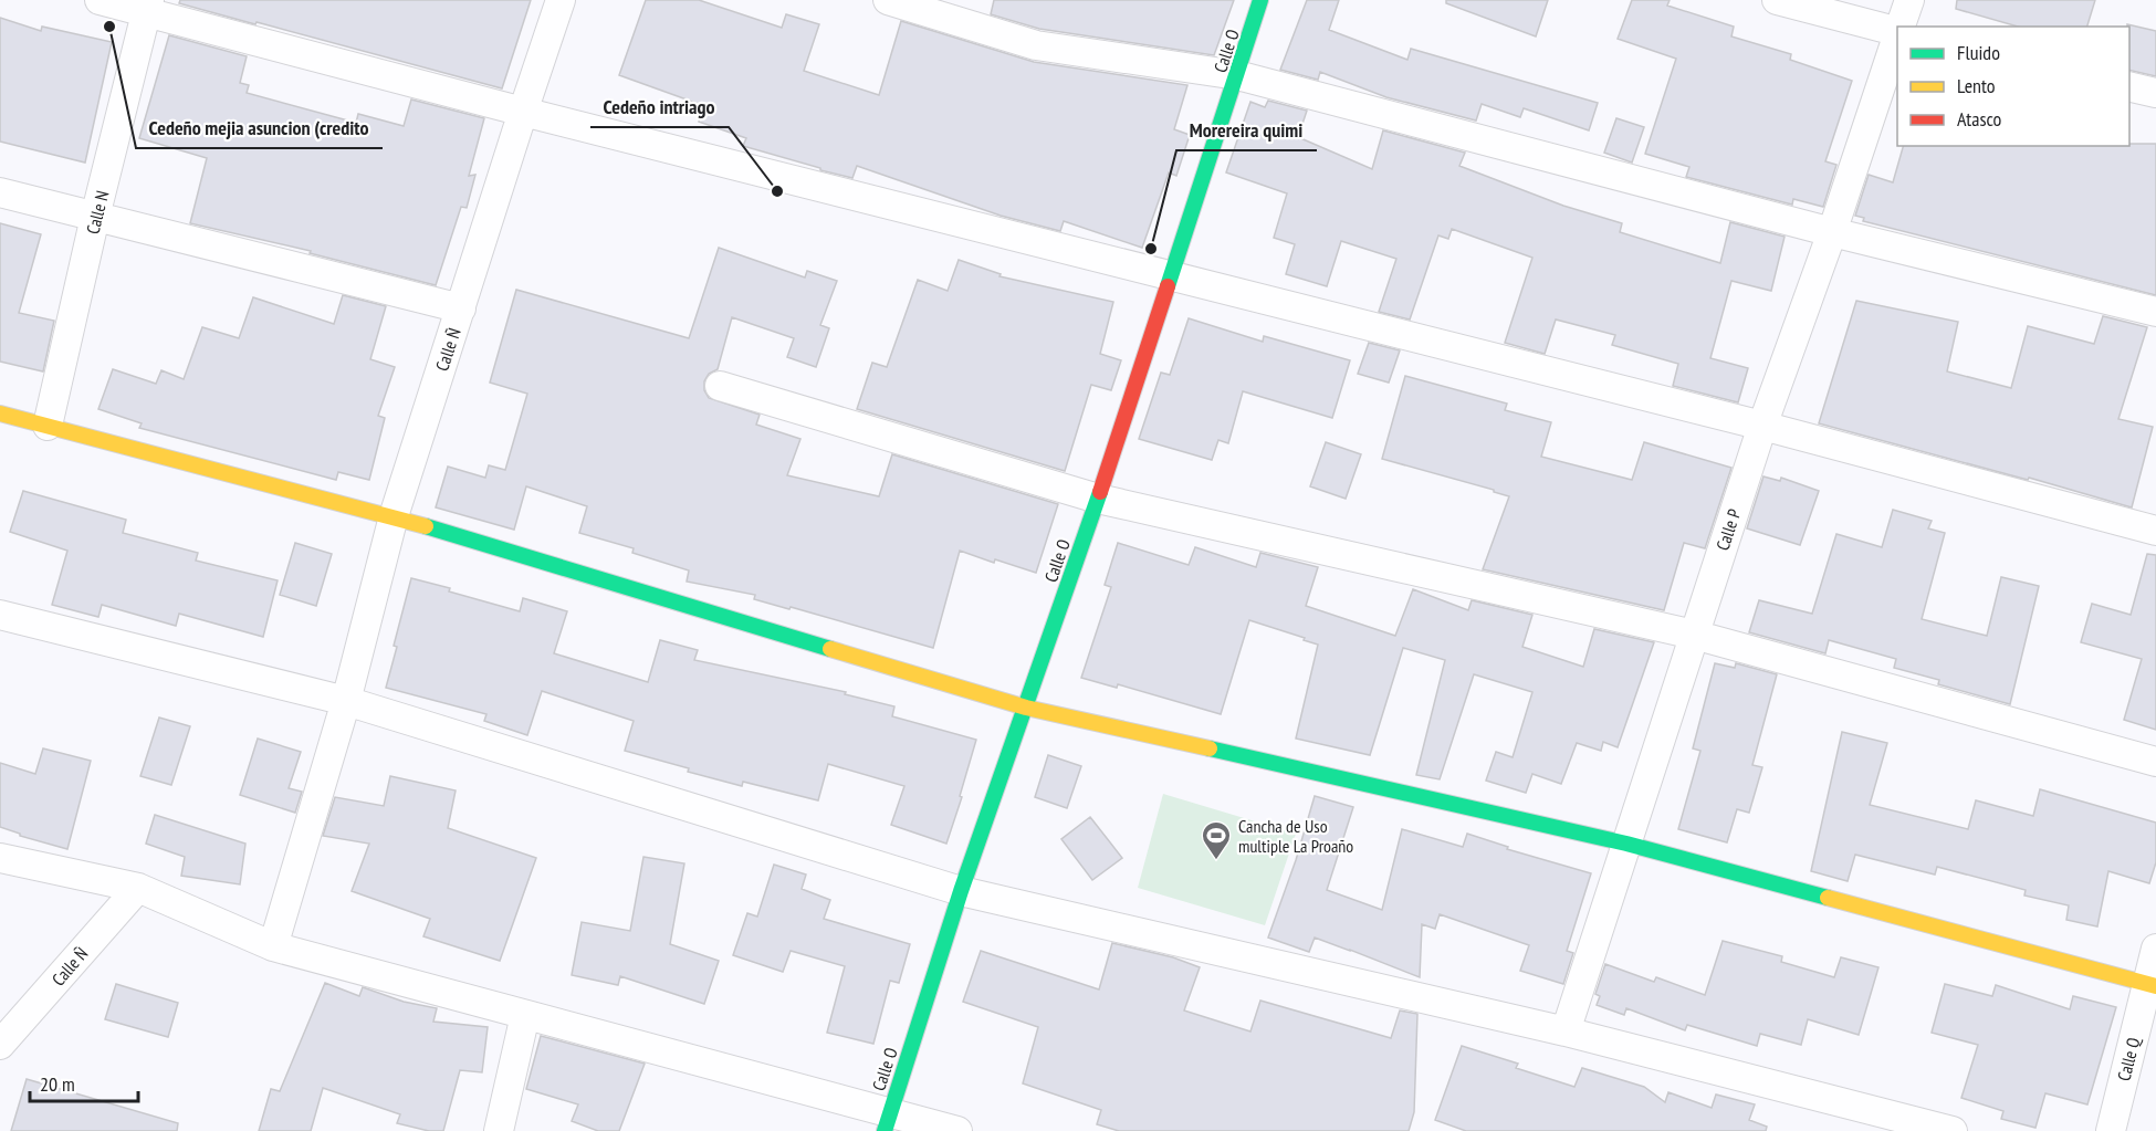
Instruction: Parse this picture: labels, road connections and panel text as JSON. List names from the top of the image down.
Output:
{
  "streets": {
    "street": [
      "Calle O",
      "Calle N",
      "Calle Ñ",
      "Calle P",
      "Calle Q"
    ]
  },
  "places": {
    "other": ["Cedeño mejia asuncion (credito", "Cedeño intriago", "Morereira quimi"],
    "sports": ["Cancha de Uso multiple La Proaño"]
  },
  "legend": ["Fluido", "Lento", "Atasco"],
  "scale_bar": "20 m"
}
